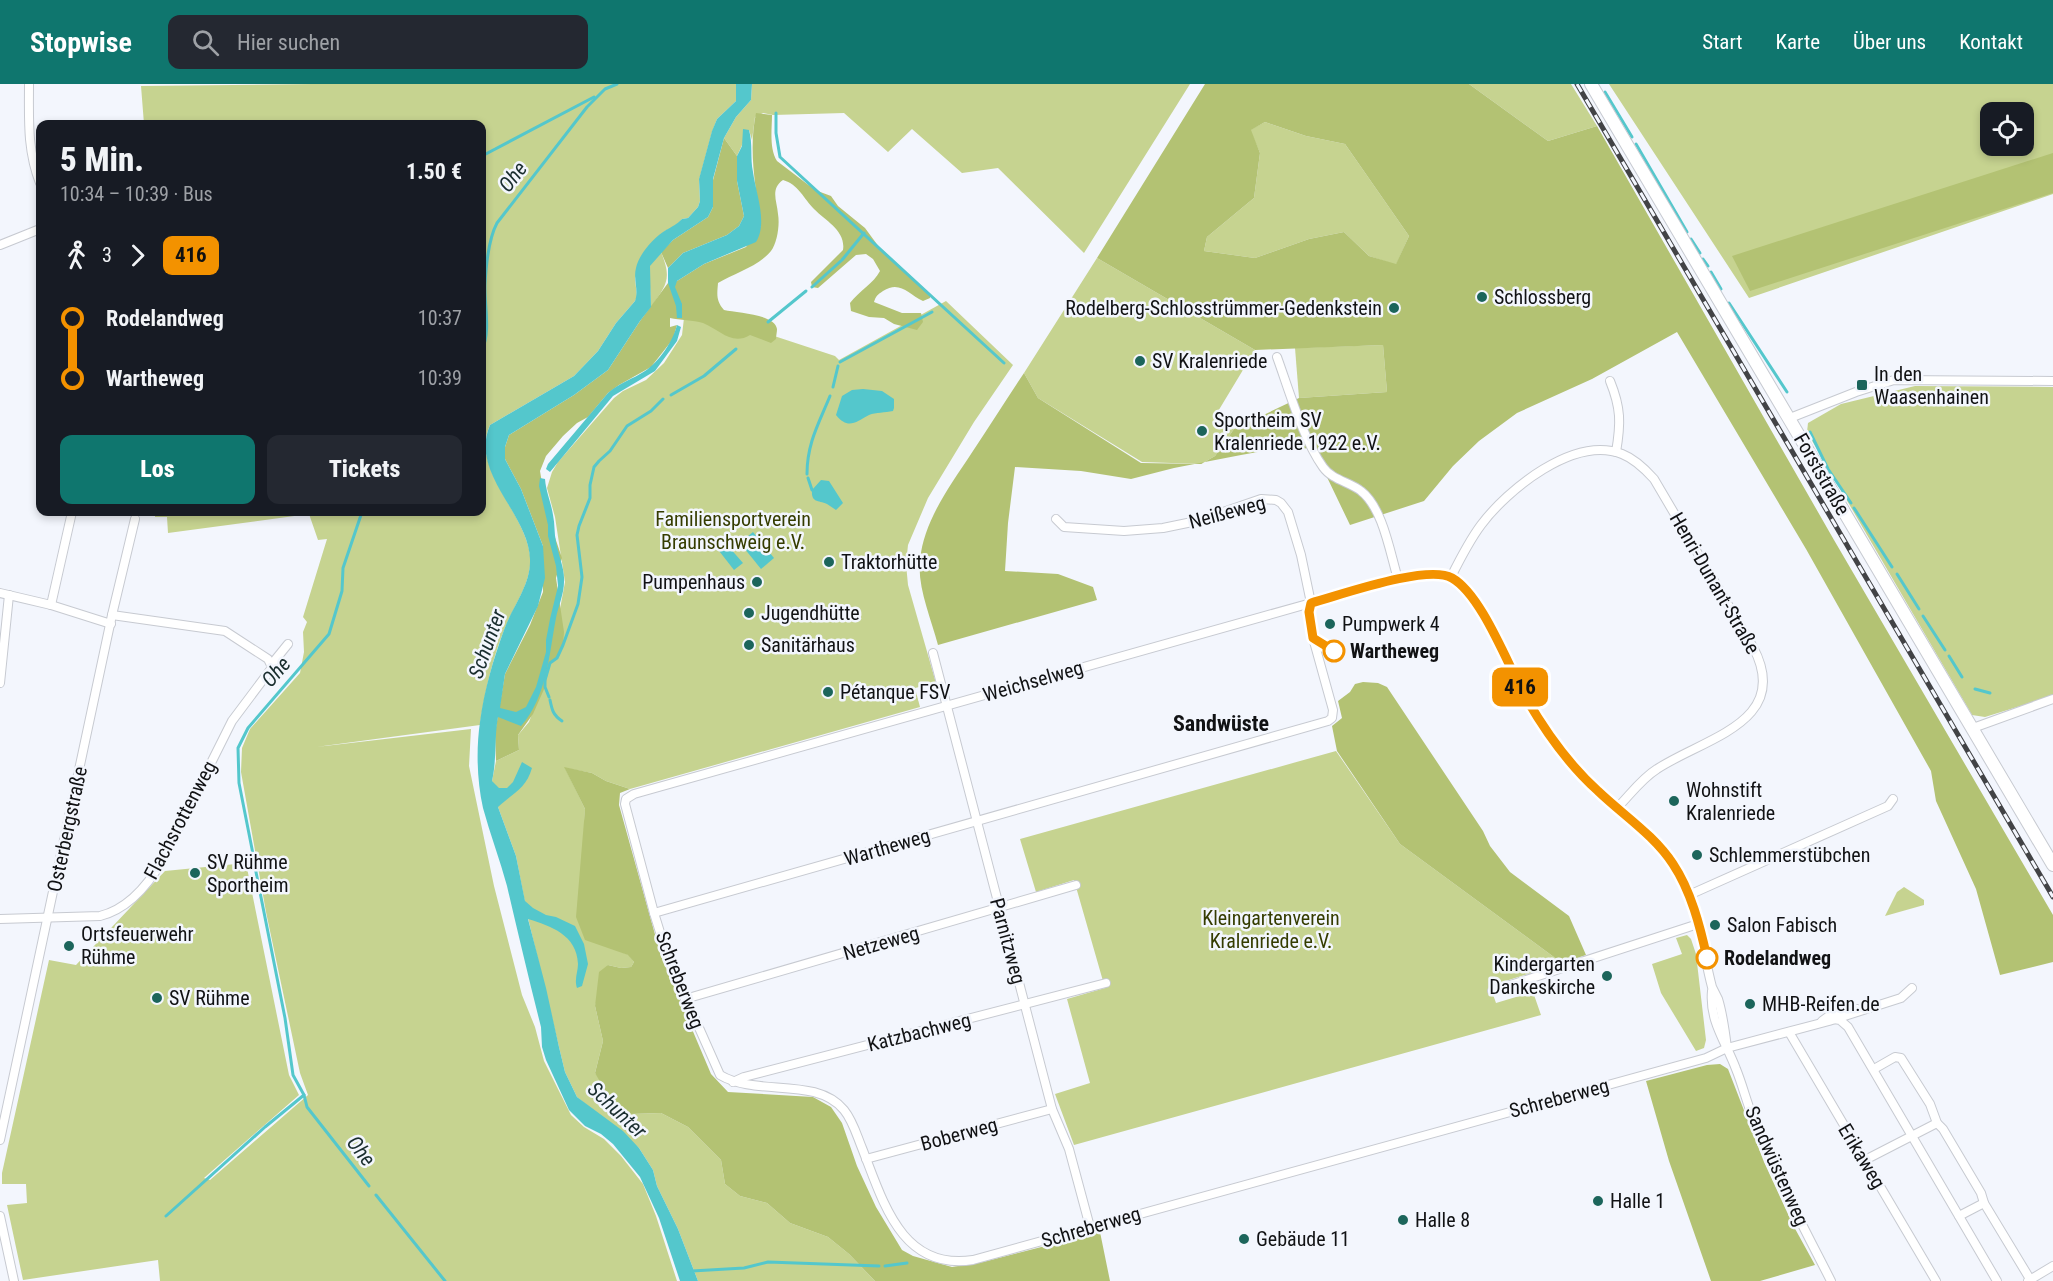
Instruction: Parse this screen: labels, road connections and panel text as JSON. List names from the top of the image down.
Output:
{
  "streets": {
    "main road": ["Forststraße"],
    "street": [
      "Neißeweg",
      "Henri-Dunant-Straße",
      "Weichselweg",
      "Flachsrottenweg",
      "Osterbergstraße",
      "Wartheweg",
      "Parnitzweg",
      "Netzeweg",
      "Schreberweg",
      "Katzbachweg",
      "Boberweg",
      "Erikaweg",
      "Sandwüstenweg"
    ]
  },
  "crossings": [
    ["Neißeweg", "Weichselweg"],
    ["Neißeweg", "Wartheweg"],
    ["Henri-Dunant-Straße", "Weichselweg"],
    ["Henri-Dunant-Straße", "Sandwüstenweg"],
    ["Weichselweg", "Parnitzweg"],
    ["Weichselweg", "Schreberweg"],
    ["Weichselweg", "Sandwüstenweg"],
    ["Flachsrottenweg", "Osterbergstraße"],
    ["Wartheweg", "Parnitzweg"],
    ["Wartheweg", "Schreberweg"],
    ["Parnitzweg", "Netzeweg"],
    ["Parnitzweg", "Schreberweg"],
    ["Parnitzweg", "Katzbachweg"],
    ["Parnitzweg", "Boberweg"],
    ["Netzeweg", "Schreberweg"],
    ["Schreberweg", "Katzbachweg"],
    ["Schreberweg", "Boberweg"],
    ["Schreberweg", "Erikaweg"],
    ["Schreberweg", "Sandwüstenweg"]
  ],
  "districts": ["Sandwüste"],
  "water": ["Ohe", "Schunter"],
  "parks": ["Familiensportverein Braunschweig e.V.", "Kleingartenverein Kralenriede e.V."],
  "places": {
    "other": [
      "Schlossberg",
      "Rodelberg-Schlosstrümmer-Gedenkstein",
      "SV Kralenriede",
      "Sportheim SV Kralenriede 1922 e.V.",
      "Traktorhütte",
      "Pumpenhaus",
      "Jugendhütte",
      "Pumpwerk 4",
      "Sanitärhaus",
      "Wartheweg",
      "Pétanque FSV",
      "Wohnstift Kralenriede",
      "Schlemmerstübchen",
      "SV Rühme Sportheim",
      "Salon Fabisch",
      "Ortsfeuerwehr Rühme",
      "Rodelandweg",
      "Kindergarten Dankeskirche",
      "SV Rühme",
      "MHB-Reifen.de",
      "Halle 1",
      "Halle 8",
      "Gebäude 11"
    ],
    "transit": ["In den Waasenhainen"]
  },
  "lines": ["bus line 416"],
  "page": {
    "header": "Stopwise",
    "search": "Hier suchen",
    "nav": [
      "Start",
      "Karte",
      "Über uns",
      "Kontakt"
    ],
    "on_map": "416",
    "heading": ["5 Min.", "10:34 – 10:39 · Bus", "1.50 €"],
    "legs": ["3", "416"],
    "list": [
      {
        "name": "Rodelandweg",
        "value": "10:37"
      },
      {
        "name": "Wartheweg",
        "value": "10:39"
      }
    ],
    "buttons": ["Los", "Tickets"]
  }
}
